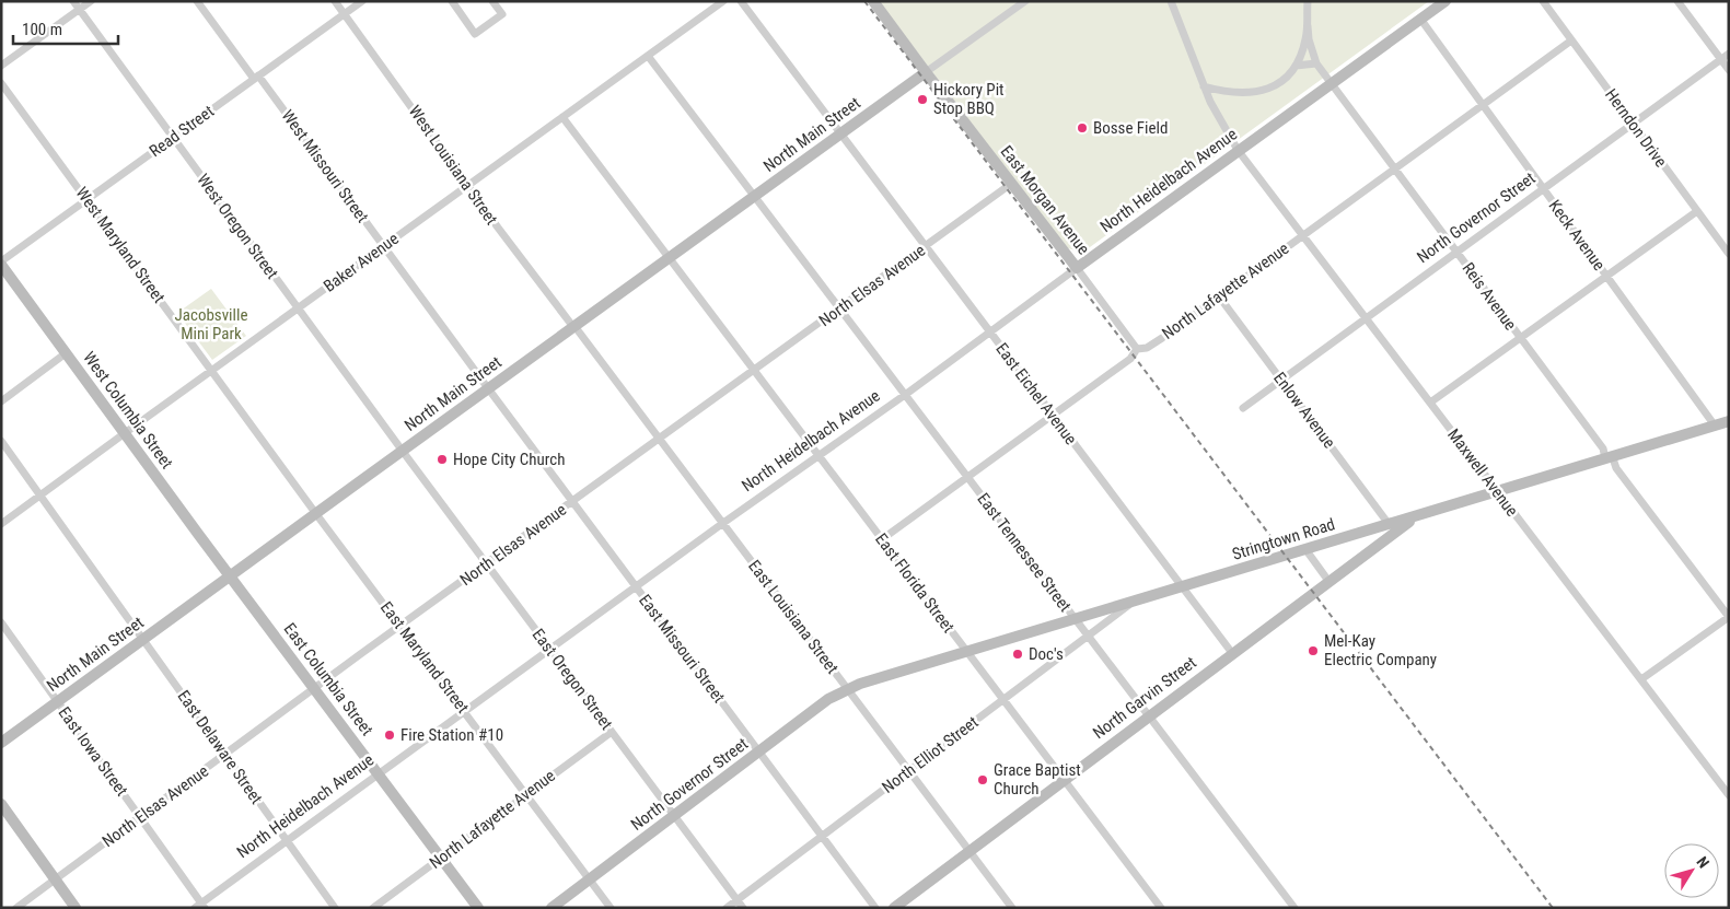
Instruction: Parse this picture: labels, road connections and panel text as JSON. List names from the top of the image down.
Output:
{
  "streets": {
    "main road": [
      "North Main Street",
      "North Heidelbach Avenue",
      "East Morgan Avenue",
      "North Governor Street",
      "West Columbia Street",
      "Stringtown Road",
      "East Columbia Street",
      "North Garvin Street"
    ],
    "street": [
      "Herndon Drive",
      "Read Street",
      "West Louisiana Street",
      "West Missouri Street",
      "West Oregon Street",
      "Keck Avenue",
      "West Maryland Street",
      "Baker Avenue",
      "North Elsas Avenue",
      "North Lafayette Avenue",
      "Reis Avenue",
      "East Eichel Avenue",
      "Enlow Avenue",
      "Maxwell Avenue",
      "East Tennessee Street",
      "East Florida Street",
      "East Louisiana Street",
      "East Missouri Street",
      "East Maryland Street",
      "East Oregon Street",
      "East Delaware Street",
      "East Iowa Street",
      "North Elliot Street"
    ]
  },
  "crossings": [
    ["Herndon Drive", "North Governor Street"],
    ["Herndon Drive", "North Lafayette Avenue"],
    ["Read Street", "West Louisiana Street"],
    ["Read Street", "West Missouri Street"],
    ["Read Street", "West Oregon Street"],
    ["Read Street", "West Maryland Street"],
    ["Read Street", "West Columbia Street"],
    ["North Main Street", "West Louisiana Street"],
    ["North Main Street", "West Missouri Street"],
    ["North Main Street", "East Morgan Avenue"],
    ["North Main Street", "West Oregon Street"],
    ["North Main Street", "West Maryland Street"],
    ["North Main Street", "East Eichel Avenue"],
    ["North Main Street", "West Columbia Street"],
    ["North Main Street", "East Tennessee Street"],
    ["North Main Street", "East Florida Street"],
    ["North Main Street", "East Louisiana Street"],
    ["North Main Street", "East Missouri Street"],
    ["North Main Street", "East Maryland Street"],
    ["North Main Street", "East Columbia Street"],
    ["North Main Street", "East Oregon Street"],
    ["North Main Street", "East Delaware Street"],
    ["North Main Street", "East Iowa Street"],
    ["West Louisiana Street", "Baker Avenue"],
    ["West Louisiana Street", "East Louisiana Street"],
    ["West Missouri Street", "Baker Avenue"],
    ["West Missouri Street", "East Missouri Street"],
    ["North Heidelbach Avenue", "East Morgan Avenue"],
    ["North Heidelbach Avenue", "Keck Avenue"],
    ["North Heidelbach Avenue", "Reis Avenue"],
    ["North Heidelbach Avenue", "East Eichel Avenue"],
    ["North Heidelbach Avenue", "Maxwell Avenue"],
    ["North Heidelbach Avenue", "East Tennessee Street"],
    ["North Heidelbach Avenue", "East Florida Street"],
    ["North Heidelbach Avenue", "East Louisiana Street"],
    ["North Heidelbach Avenue", "East Missouri Street"],
    ["North Heidelbach Avenue", "East Maryland Street"],
    ["North Heidelbach Avenue", "East Columbia Street"],
    ["North Heidelbach Avenue", "East Oregon Street"],
    ["North Heidelbach Avenue", "East Delaware Street"],
    ["North Heidelbach Avenue", "East Iowa Street"],
    ["East Morgan Avenue", "North Elsas Avenue"],
    ["East Morgan Avenue", "North Lafayette Avenue"],
    ["North Governor Street", "Keck Avenue"],
    ["North Governor Street", "Reis Avenue"],
    ["North Governor Street", "Enlow Avenue"],
    ["North Governor Street", "Maxwell Avenue"],
    ["North Governor Street", "Stringtown Road"],
    ["North Governor Street", "East Louisiana Street"],
    ["North Governor Street", "East Missouri Street"],
    ["North Governor Street", "East Maryland Street"],
    ["North Governor Street", "East Oregon Street"],
    ["West Oregon Street", "Baker Avenue"],
    ["West Oregon Street", "East Oregon Street"],
    ["Keck Avenue", "North Lafayette Avenue"],
    ["Keck Avenue", "Stringtown Road"],
    ["West Maryland Street", "Baker Avenue"],
    ["West Maryland Street", "East Maryland Street"],
    ["Baker Avenue", "West Columbia Street"],
    ["Baker Avenue", "East Tennessee Street"],
    ["Baker Avenue", "East Florida Street"],
    ["Baker Avenue", "East Delaware Street"],
    ["North Elsas Avenue", "East Eichel Avenue"],
    ["North Elsas Avenue", "East Tennessee Street"],
    ["North Elsas Avenue", "East Florida Street"],
    ["North Elsas Avenue", "East Louisiana Street"],
    ["North Elsas Avenue", "East Missouri Street"],
    ["North Elsas Avenue", "East Maryland Street"],
    ["North Elsas Avenue", "East Columbia Street"],
    ["North Elsas Avenue", "East Oregon Street"],
    ["North Elsas Avenue", "East Delaware Street"],
    ["North Elsas Avenue", "East Iowa Street"],
    ["North Lafayette Avenue", "Reis Avenue"],
    ["North Lafayette Avenue", "East Eichel Avenue"],
    ["North Lafayette Avenue", "Enlow Avenue"],
    ["North Lafayette Avenue", "Maxwell Avenue"],
    ["North Lafayette Avenue", "East Tennessee Street"],
    ["North Lafayette Avenue", "East Florida Street"],
    ["North Lafayette Avenue", "East Maryland Street"],
    ["North Lafayette Avenue", "East Columbia Street"],
    ["North Lafayette Avenue", "East Oregon Street"],
    ["Reis Avenue", "Stringtown Road"],
    ["East Eichel Avenue", "Stringtown Road"],
    ["East Eichel Avenue", "North Garvin Street"],
    ["West Columbia Street", "East Columbia Street"],
    ["Enlow Avenue", "Stringtown Road"],
    ["Maxwell Avenue", "Stringtown Road"],
    ["Stringtown Road", "East Tennessee Street"],
    ["Stringtown Road", "East Florida Street"],
    ["Stringtown Road", "East Louisiana Street"],
    ["Stringtown Road", "North Garvin Street"],
    ["Stringtown Road", "North Elliot Street"],
    ["East Tennessee Street", "North Garvin Street"],
    ["East Tennessee Street", "North Elliot Street"],
    ["East Florida Street", "North Garvin Street"],
    ["East Florida Street", "North Elliot Street"],
    ["East Louisiana Street", "North Garvin Street"],
    ["East Louisiana Street", "North Elliot Street"],
    ["East Missouri Street", "North Elliot Street"],
    ["East Oregon Street", "North Elliot Street"]
  ],
  "parks": ["Jacobsville Mini Park"],
  "places": [
    "Hickory Pit Stop BBQ",
    "Bosse Field",
    "Hope City Church",
    "Mel-Kay Electric Company",
    "Doc's",
    "Fire Station #10",
    "Grace Baptist Church"
  ],
  "scale_bar": "100 m",
  "north": "top right"
}
